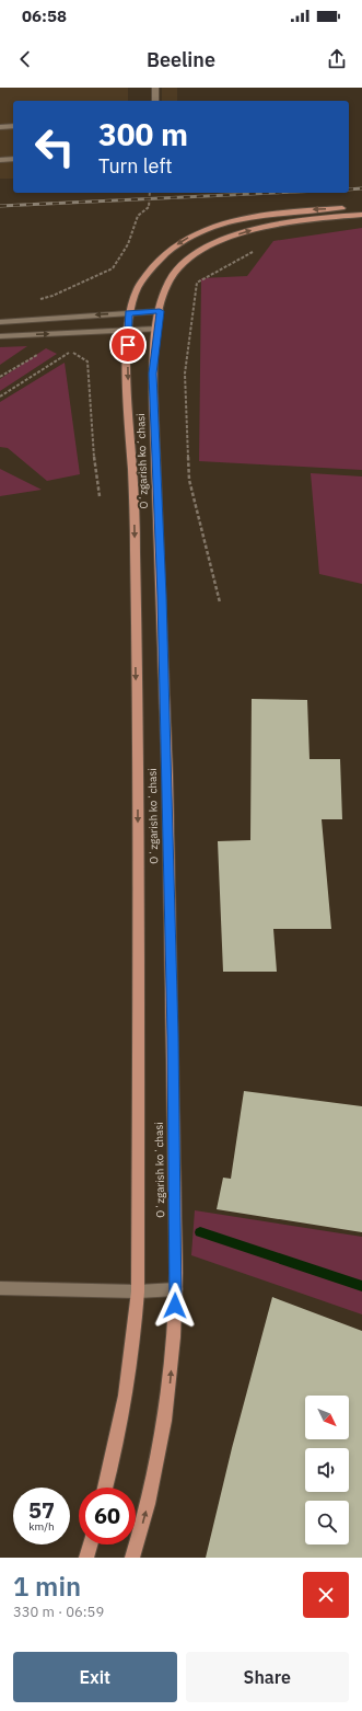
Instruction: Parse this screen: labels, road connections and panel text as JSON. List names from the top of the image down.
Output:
{
  "streets": {
    "main road": ["Oʻzgarish koʻchasi"]
  },
  "north": "bottom right",
  "page": {
    "status": "06:58",
    "header": "Beeline",
    "turn": ["300 m", "Turn left"],
    "speed": "57 km/h",
    "limit": "60",
    "heading": ["1 min", "330 m · 06:59"],
    "buttons": ["Exit", "Share"]
  }
}
